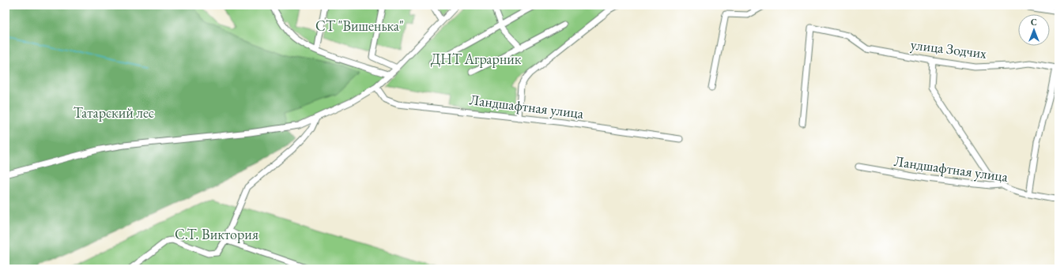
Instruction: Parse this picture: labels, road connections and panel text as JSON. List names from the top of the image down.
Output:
{
  "streets": {
    "street": ["улица Зодчих", "Ландшафтная улица"]
  },
  "crossings": [
    ["улица Зодчих", "Ландшафтная улица"]
  ],
  "parks": [
    "СТ \"Вишенька\"",
    "ДНТ Аграрник",
    "Татарский лес",
    "С.Т. Виктория"
  ],
  "north": "top"
}
